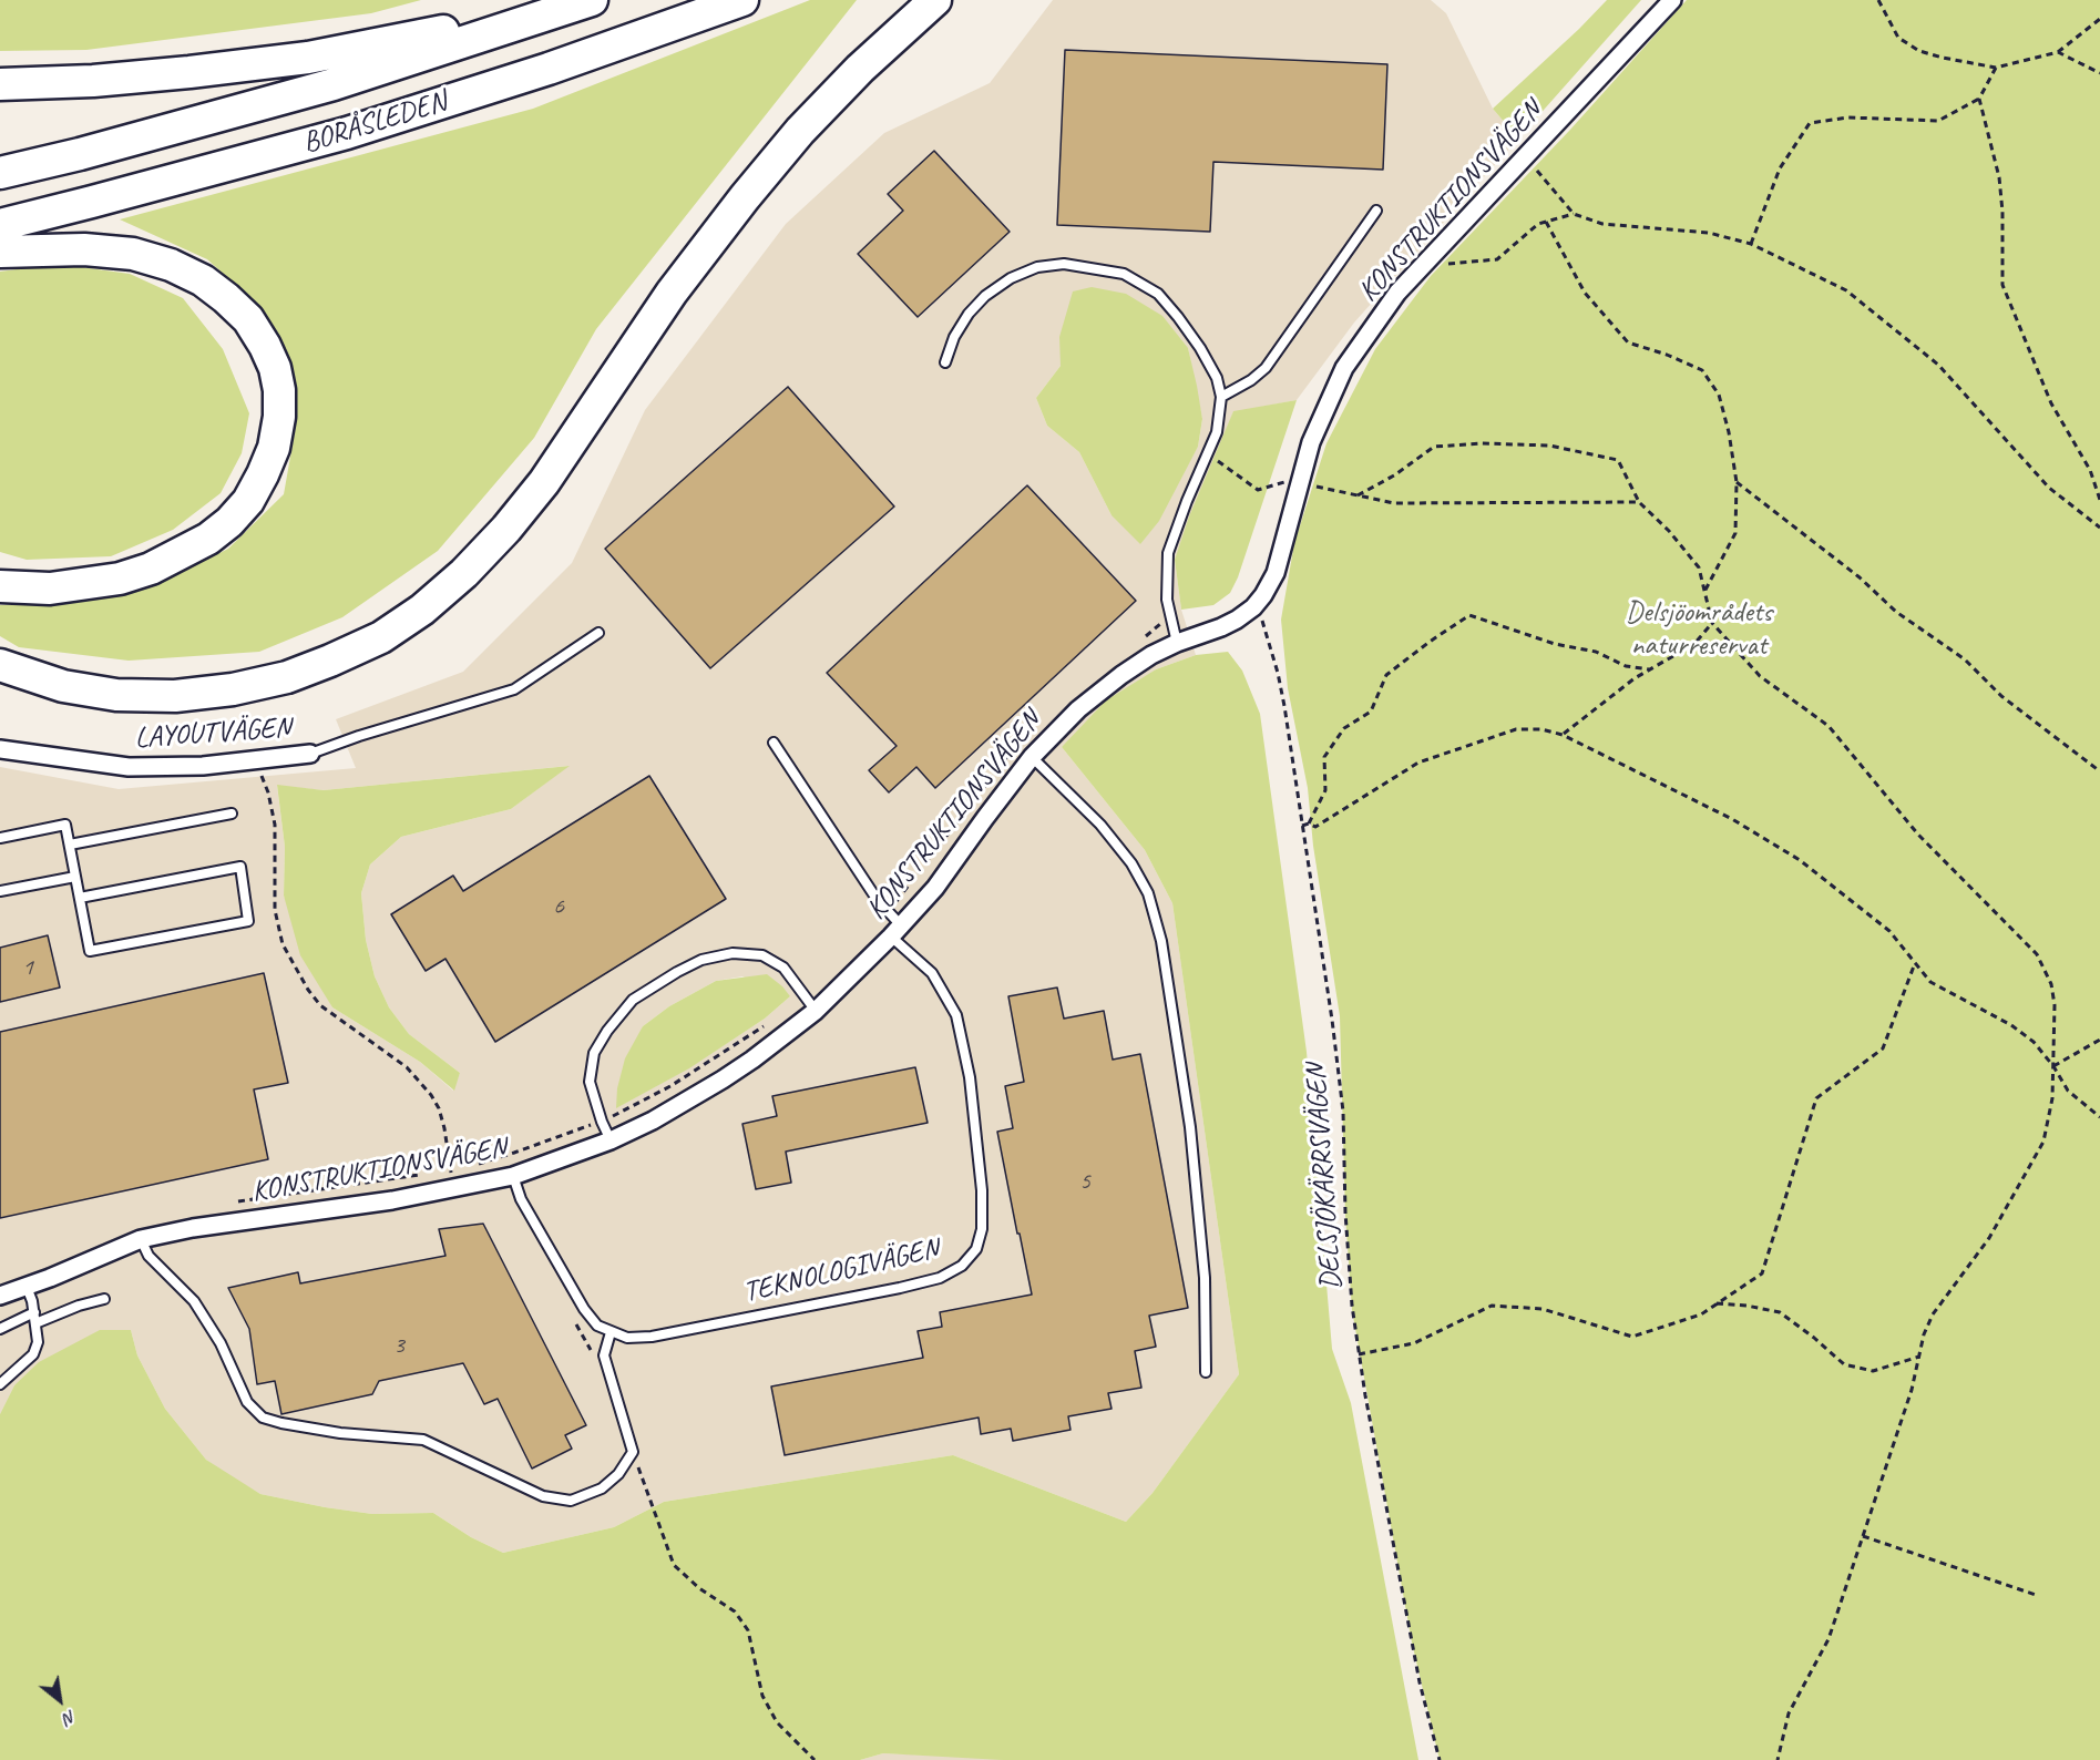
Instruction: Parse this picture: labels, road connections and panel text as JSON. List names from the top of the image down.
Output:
{
  "streets": {
    "highway": ["BORÅSLEDEN"],
    "street": ["KONSTRUKTIONSVÄGEN", "LAYOUTVÄGEN"],
    "lane": ["TEKNOLOGIVÄGEN"],
    "path": ["DELSJÖKÄRRSVÄGEN"]
  },
  "crossings": [
    ["KONSTRUKTIONSVÄGEN", "DELSJÖKÄRRSVÄGEN"],
    ["KONSTRUKTIONSVÄGEN", "TEKNOLOGIVÄGEN"]
  ],
  "parks": ["Delsjöområdets naturreservat"],
  "house_numbers": [
    "6",
    "1",
    "5",
    "3"
  ],
  "north": "bottom right"
}
